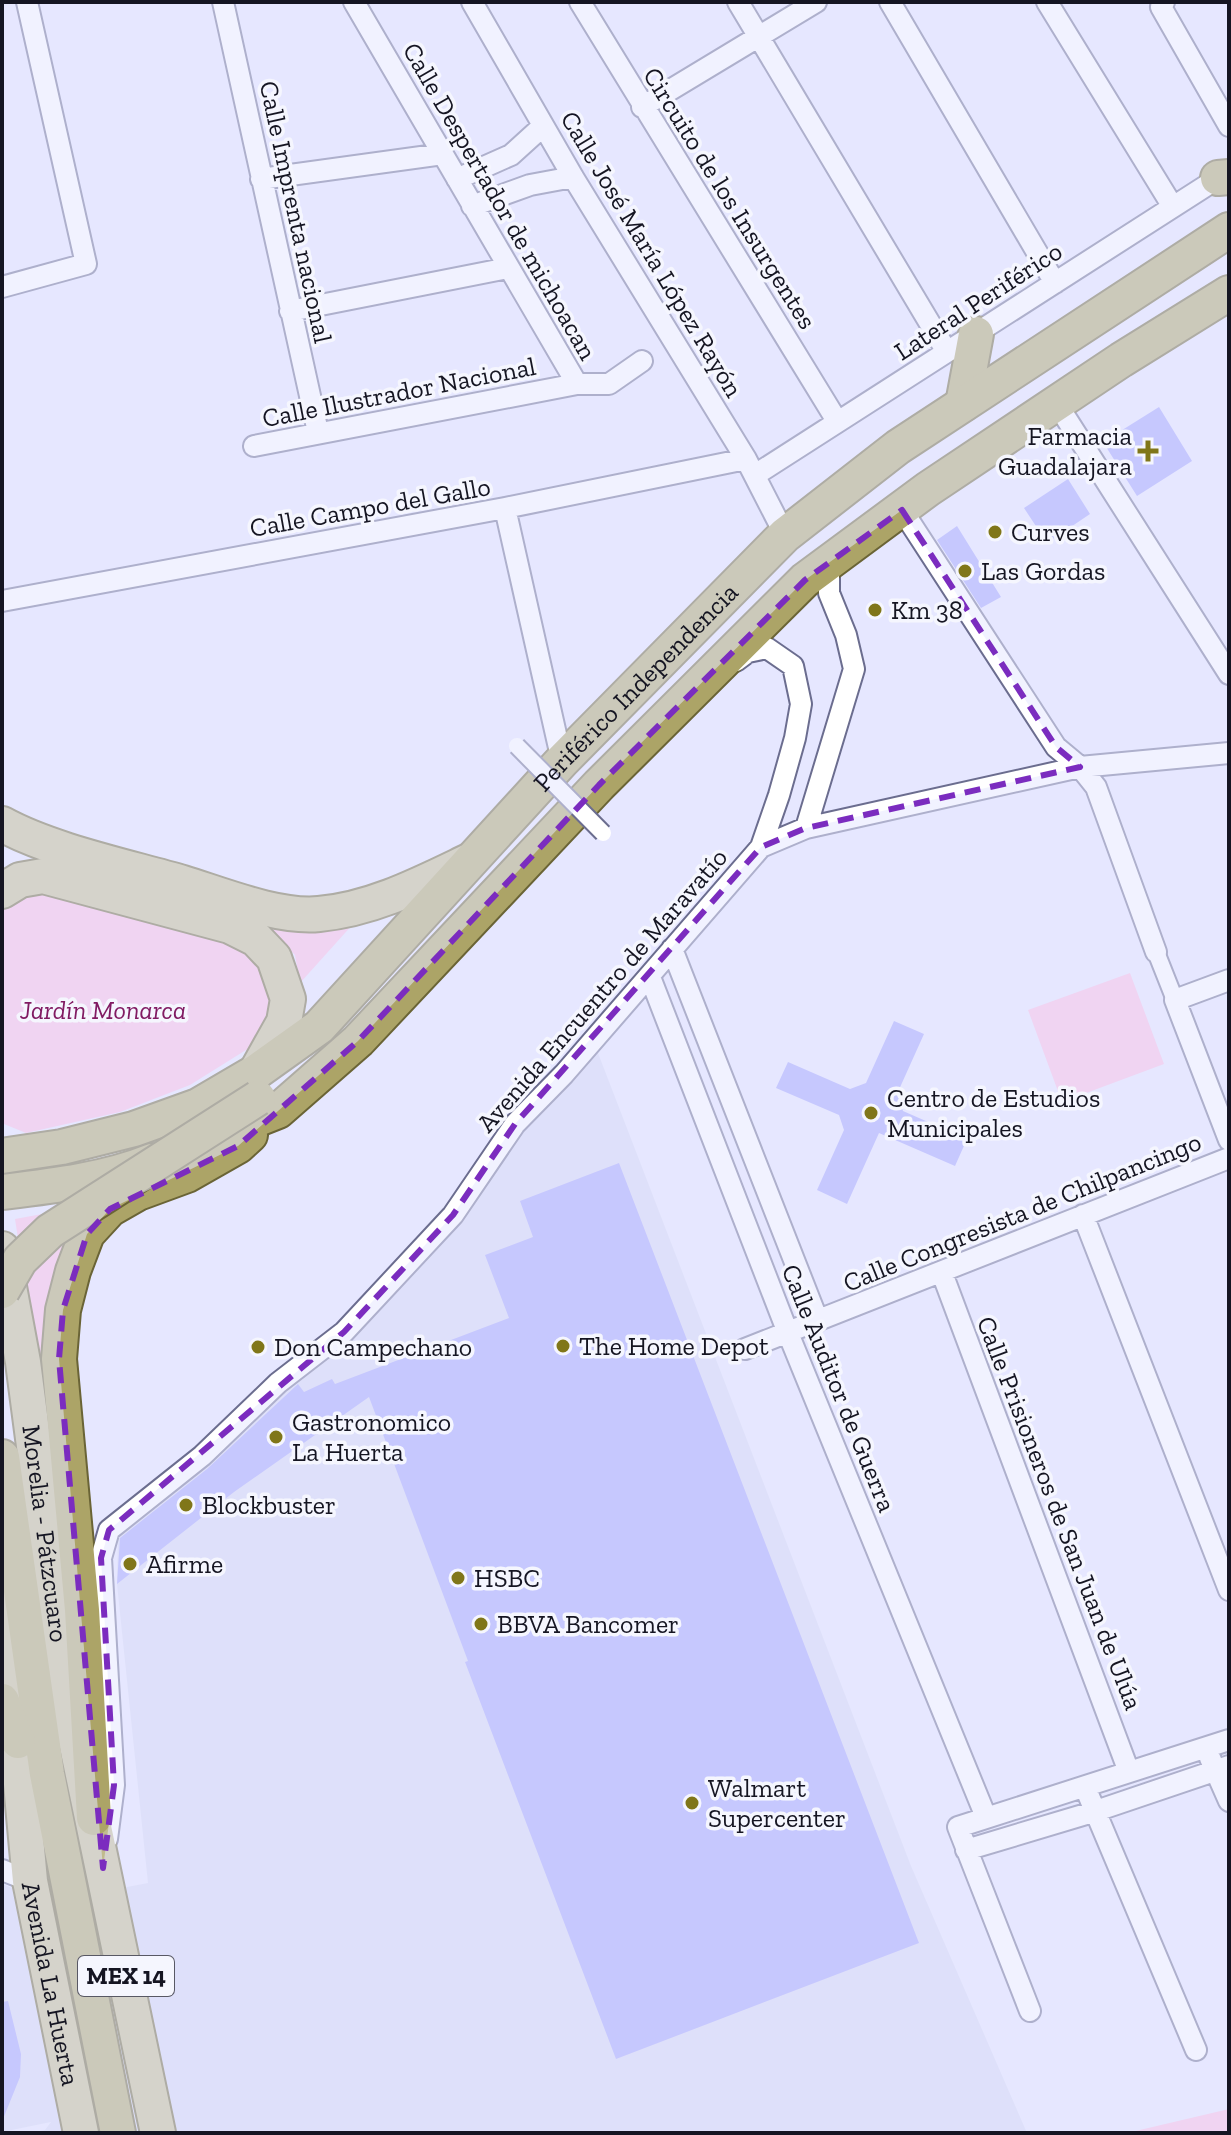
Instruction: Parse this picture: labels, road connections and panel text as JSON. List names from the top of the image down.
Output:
{
  "streets": {
    "highway": ["Periférico Independencia"],
    "main road": ["Morelia - Pátzcuaro", "MEX 14", "Avenida La Huerta"],
    "street": [
      "Circuito de los Insurgentes",
      "Calle Despertador de michoacan",
      "Calle Imprenta nacional",
      "Calle José María López Rayón",
      "Lateral Periférico",
      "Calle Ilustrador Nacional",
      "Calle Campo del Gallo",
      "Avenida Encuentro de Maravatío",
      "Calle Congresista de Chilpancingo",
      "Calle Auditor de Guerra",
      "Calle Prisioneros de San Juan de Ulúa"
    ]
  },
  "crossings": [
    ["Circuito de los Insurgentes", "Lateral Periférico"],
    ["Calle Despertador de michoacan", "Calle Ilustrador Nacional"],
    ["Calle Imprenta nacional", "Calle Ilustrador Nacional"],
    ["Calle José María López Rayón", "Lateral Periférico"],
    ["Calle José María López Rayón", "Calle Campo del Gallo"],
    ["Calle José María López Rayón", "Periférico Independencia"],
    ["Lateral Periférico", "Calle Campo del Gallo"],
    ["Avenida Encuentro de Maravatío", "Calle Auditor de Guerra"],
    ["Avenida Encuentro de Maravatío", "MEX 14"],
    ["Calle Congresista de Chilpancingo", "Calle Auditor de Guerra"],
    ["Calle Congresista de Chilpancingo", "Calle Prisioneros de San Juan de Ulúa"],
    ["Morelia - Pátzcuaro", "MEX 14"],
    ["MEX 14", "Avenida La Huerta"]
  ],
  "parks": ["Jardín Monarca"],
  "places": {
    "health": ["Farmacia Guadalajara"],
    "other": [
      "Curves",
      "Las Gordas",
      "Km 38",
      "Centro de Estudios Municipales",
      "The Home Depot",
      "Don Campechano",
      "Gastronomico La Huerta",
      "Blockbuster",
      "Afirme",
      "HSBC",
      "BBVA Bancomer",
      "Walmart Supercenter"
    ]
  }
}
